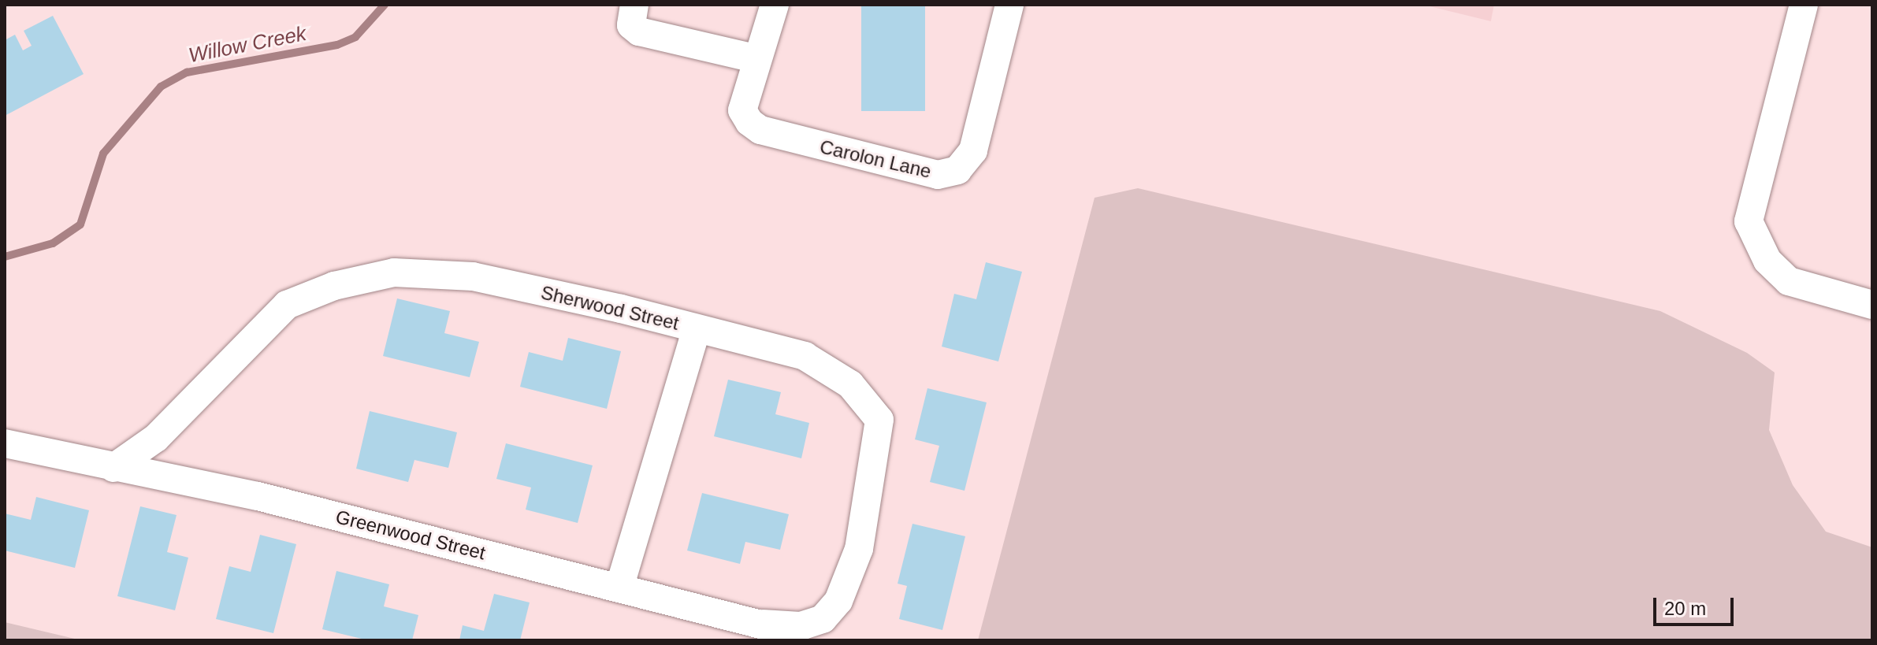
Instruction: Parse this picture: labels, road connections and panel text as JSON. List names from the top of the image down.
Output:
{
  "streets": {
    "street": ["Carolon Lane", "Sherwood Street", "Greenwood Street"]
  },
  "crossings": [
    ["Sherwood Street", "Greenwood Street"]
  ],
  "water": ["Willow Creek"],
  "scale_bar": "20 m"
}
